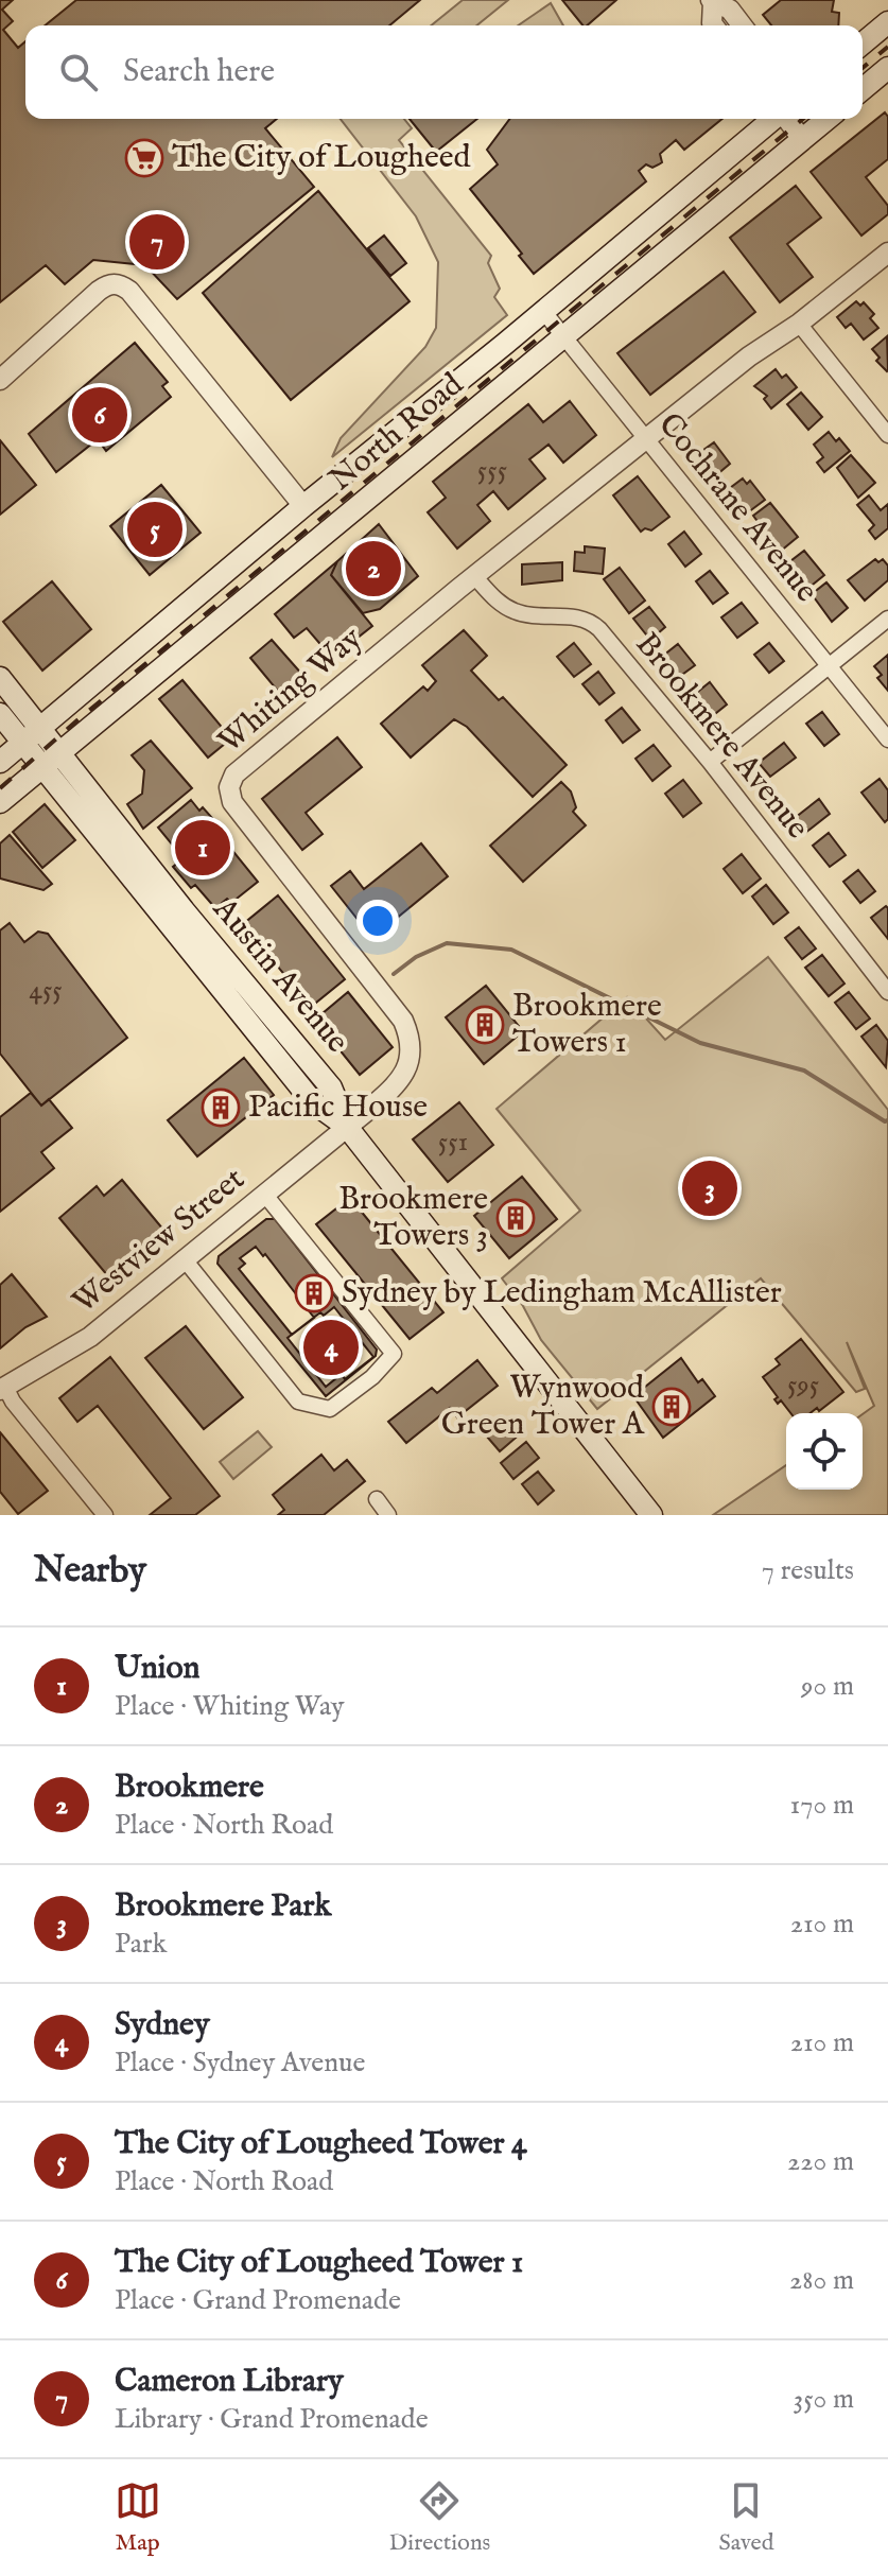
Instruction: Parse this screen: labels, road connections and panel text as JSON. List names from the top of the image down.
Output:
{
  "streets": {
    "main road": ["North Road", "Austin Avenue"],
    "street": [
      "Cochrane Avenue",
      "Whiting Way",
      "Brookmere Avenue",
      "Westview Street"
    ]
  },
  "crossings": [
    ["North Road", "Cochrane Avenue"],
    ["North Road", "Austin Avenue"],
    ["Cochrane Avenue", "Whiting Way"],
    ["Whiting Way", "Brookmere Avenue"],
    ["Whiting Way", "Austin Avenue"],
    ["Whiting Way", "Westview Street"],
    ["Austin Avenue", "Westview Street"]
  ],
  "places": {
    "supermarket": ["The City of Lougheed"],
    "building": [
      "Brookmere Towers 1",
      "Pacific House",
      "Brookmere Towers 3",
      "Sydney by Ledingham McAllister",
      "Wynwood Green Tower A"
    ]
  },
  "house_numbers": [
    "555",
    "455",
    "551",
    "595"
  ],
  "page": {
    "search": "Search here",
    "pins": [
      "7",
      "6",
      "5",
      "2",
      "1",
      "3",
      "4"
    ],
    "heading": ["Nearby", "7 results"],
    "list": [
      {
        "mark": "1",
        "name": "Union",
        "note": "Place · Whiting Way",
        "value": "90 m"
      },
      {
        "mark": "2",
        "name": "Brookmere",
        "note": "Place · North Road",
        "value": "170 m"
      },
      {
        "mark": "3",
        "name": "Brookmere Park",
        "note": "Park",
        "value": "210 m"
      },
      {
        "mark": "4",
        "name": "Sydney",
        "note": "Place · Sydney Avenue",
        "value": "210 m"
      },
      {
        "mark": "5",
        "name": "The City of Lougheed Tower 4",
        "note": "Place · North Road",
        "value": "220 m"
      },
      {
        "mark": "6",
        "name": "The City of Lougheed Tower 1",
        "note": "Place · Grand Promenade",
        "value": "280 m"
      },
      {
        "mark": "7",
        "name": "Cameron Library",
        "note": "Library · Grand Promenade",
        "value": "350 m"
      }
    ],
    "nav": ["Map", "Directions", "Saved"]
  }
}
